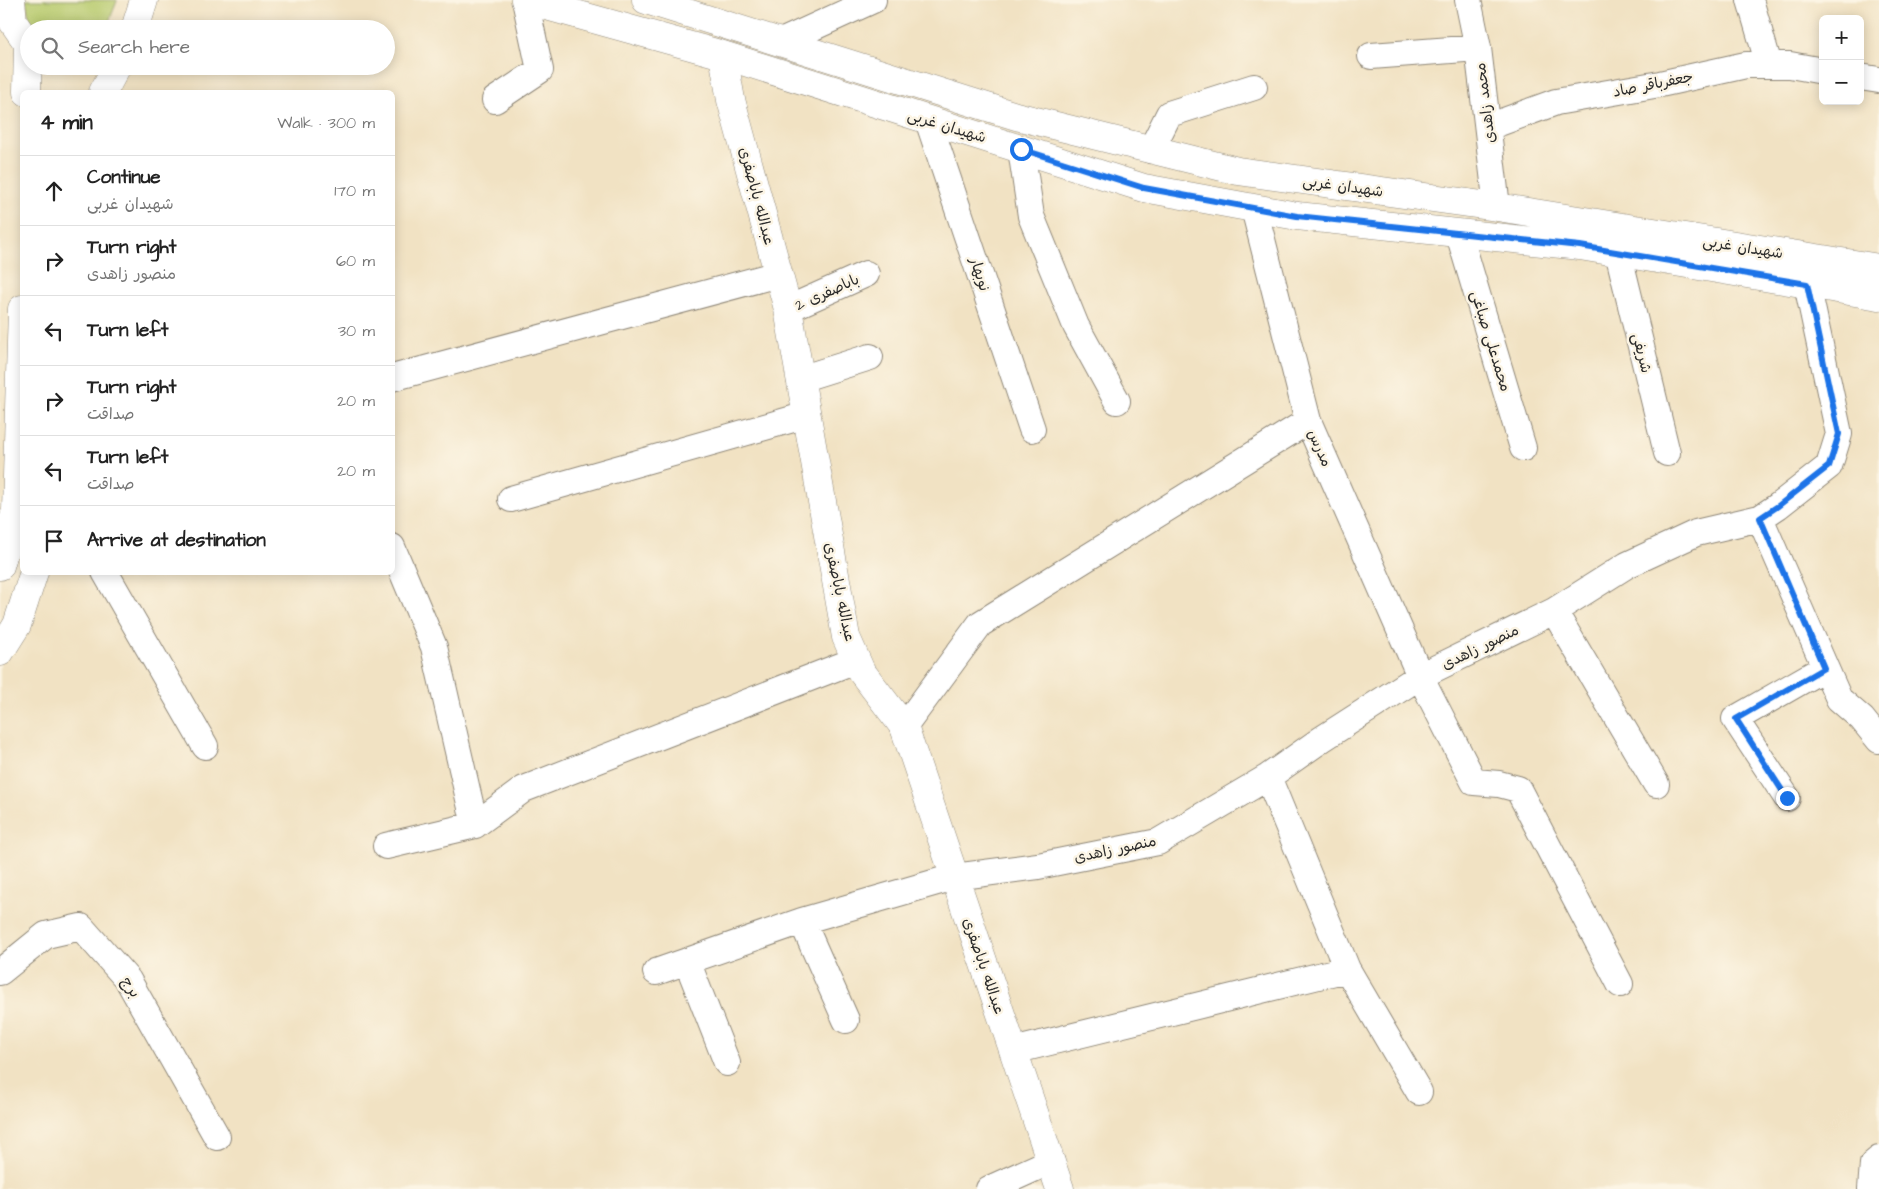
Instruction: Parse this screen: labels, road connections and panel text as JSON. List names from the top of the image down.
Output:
{
  "streets": {
    "main road": ["شهیدان غربی", "عبدالله باباصفری"],
    "street": [
      "جعفرباقر صاد",
      "محمد زاهدی",
      "نوبهار",
      "باباصفری 2",
      "محمدعلی صباغی",
      "شریفی",
      "مدرس",
      "منصور زاهدی",
      "برج"
    ]
  },
  "crossings": [
    ["جعفرباقر صاد", "محمد زاهدی"],
    ["محمد زاهدی", "شهیدان غربی"],
    ["شهیدان غربی", "عبدالله باباصفری"],
    ["شهیدان غربی", "نوبهار"],
    ["شهیدان غربی", "محمدعلی صباغی"],
    ["شهیدان غربی", "شریفی"],
    ["شهیدان غربی", "مدرس"],
    ["شهیدان غربی", "منصور زاهدی"],
    ["عبدالله باباصفری", "باباصفری 2"],
    ["عبدالله باباصفری", "منصور زاهدی"],
    ["مدرس", "منصور زاهدی"]
  ],
  "page": {
    "map_buttons": ["+", "−"],
    "search": "Search here",
    "heading": ["4 min", "Walk · 300 m"],
    "list": [
      ["Continue", "شهیدان غربی", "170 m"],
      ["Turn right", "منصور زاهدی", "60 m"],
      ["Turn left", "30 m"],
      ["Turn right", "صداقت", "20 m"],
      ["Turn left", "صداقت", "20 m"],
      "Arrive at destination"
    ]
  }
}
